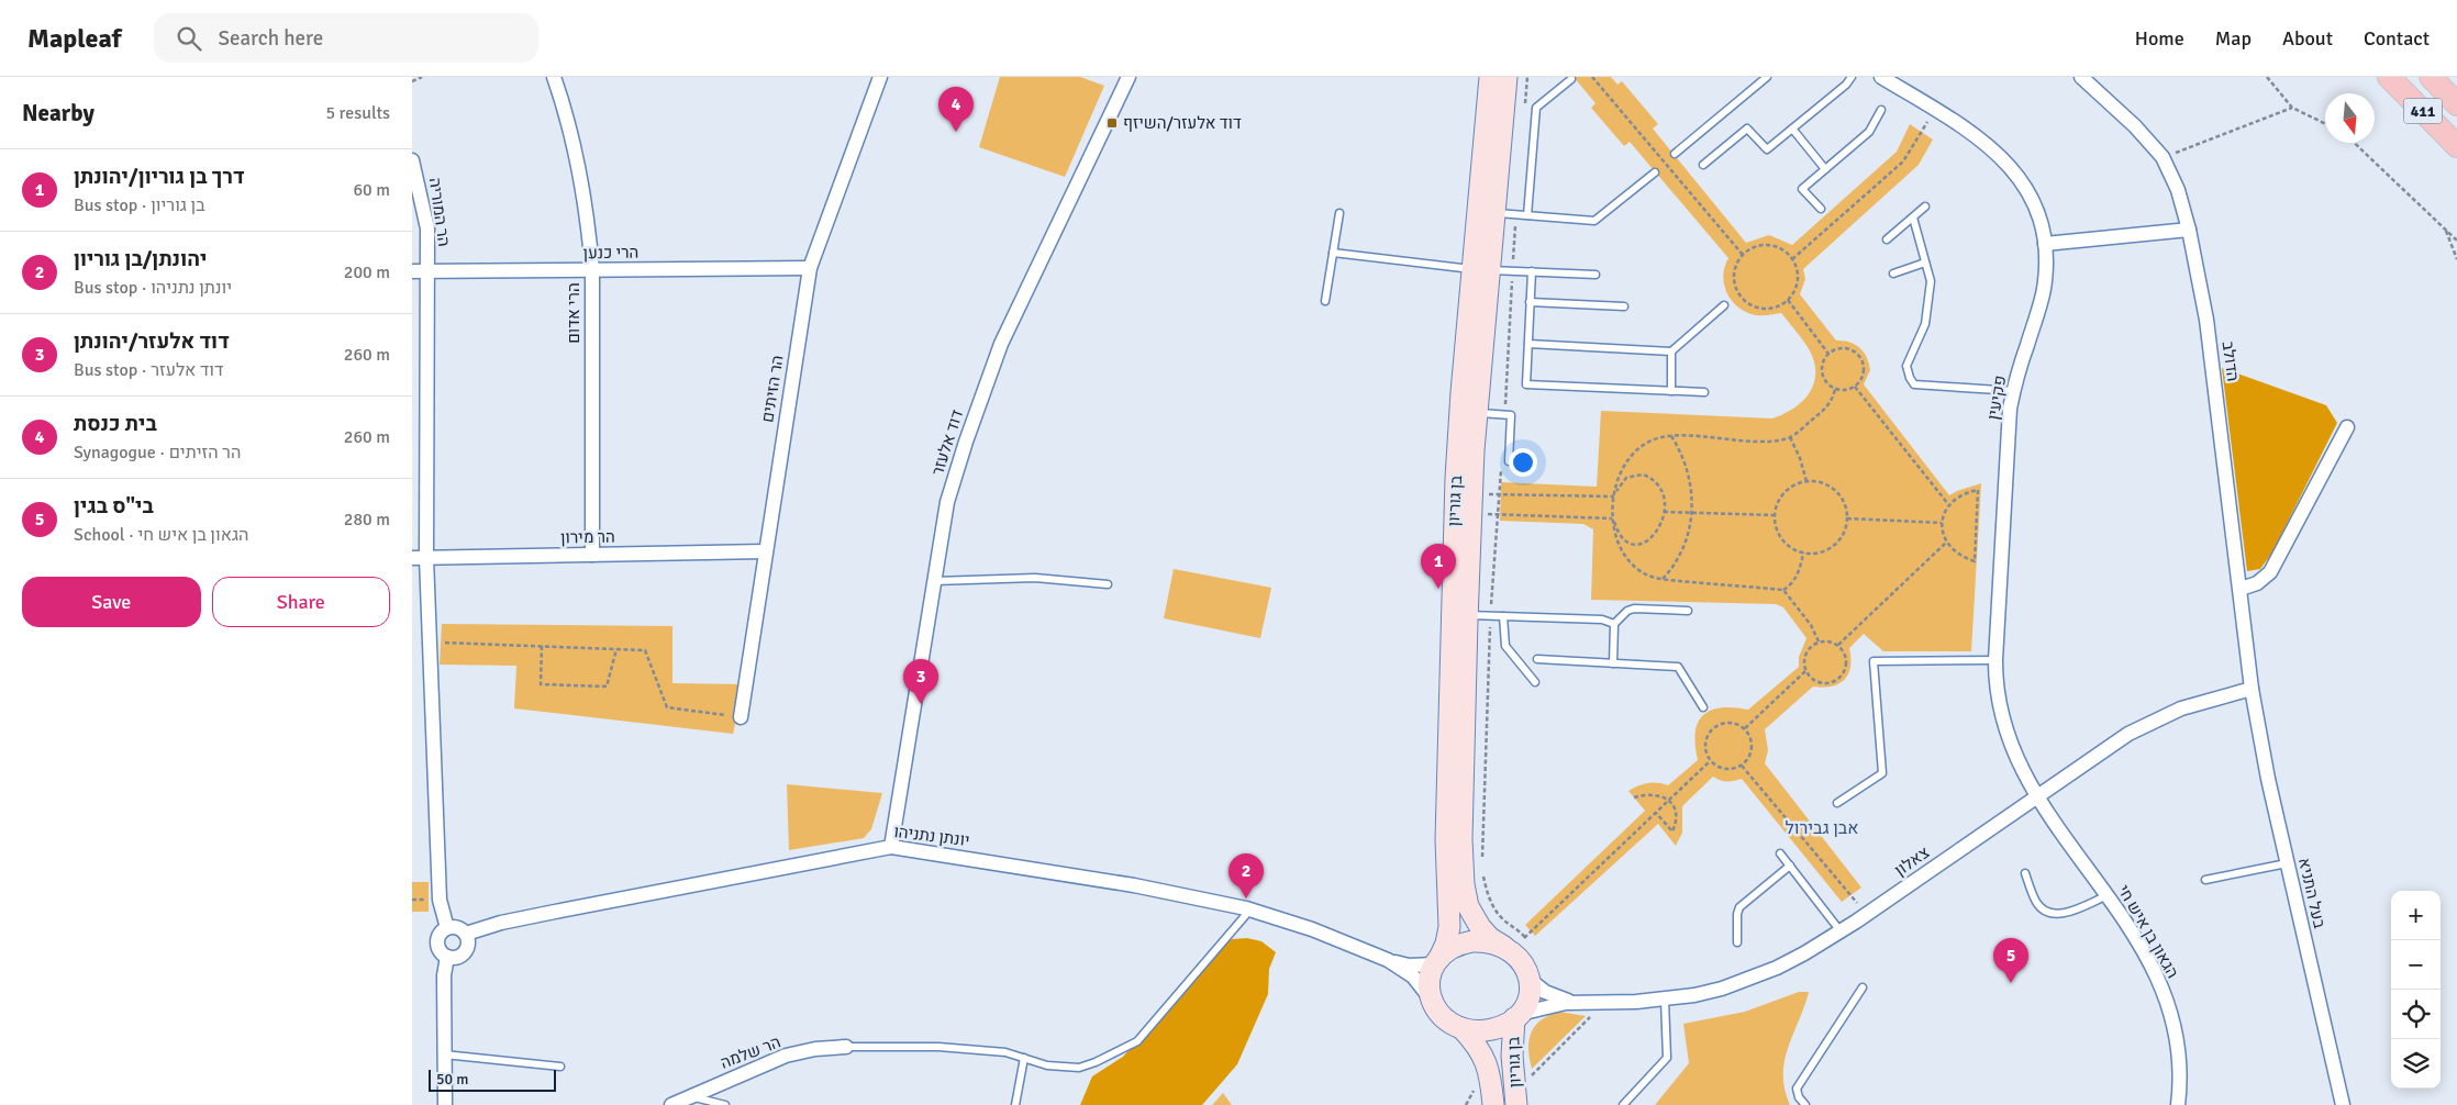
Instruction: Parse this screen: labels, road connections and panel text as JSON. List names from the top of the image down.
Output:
{
  "streets": {
    "main road": ["411"],
    "street": [
      "הר המוריה",
      "הרי כנען",
      "הרי אדום",
      "הדולב",
      "הר הזיתים",
      "פקיעין",
      "דוד אלעזר",
      "בן גוריון",
      "הר מירון",
      "יונתן נתניהו",
      "צאלון",
      "בעל התניא",
      "הגאון בן איש חי",
      "הר שלמה"
    ]
  },
  "crossings": [
    ["הר המוריה", "הרי כנען"],
    ["הר המוריה", "הר מירון"],
    ["הר המוריה", "יונתן נתניהו"],
    ["הרי כנען", "הרי אדום"],
    ["הרי כנען", "הר הזיתים"],
    ["הרי אדום", "הר מירון"],
    ["הדולב", "צאלון"],
    ["הדולב", "בעל התניא"],
    ["הר הזיתים", "הר מירון"],
    ["פקיעין", "צאלון"],
    ["פקיעין", "הגאון בן איש חי"],
    ["דוד אלעזר", "יונתן נתניהו"],
    ["בן גוריון", "יונתן נתניהו"],
    ["בן גוריון", "צאלון"],
    ["יונתן נתניהו", "צאלון"],
    ["צאלון", "בעל התניא"],
    ["צאלון", "הגאון בן איש חי"]
  ],
  "districts": ["אבן גבירול"],
  "places": {
    "transit": ["דוד אלעזר/השיזף"]
  },
  "scale_bar": "50 m",
  "north": "bottom",
  "page": {
    "header": "Mapleaf",
    "search": "Search here",
    "nav": [
      "Home",
      "Map",
      "About",
      "Contact"
    ],
    "heading": ["Nearby", "5 results"],
    "pins": [
      "4",
      "1",
      "3",
      "2",
      "5"
    ],
    "list": [
      {
        "mark": "1",
        "name": "דרך בן גוריון/יהונתן",
        "note": "Bus stop · בן גוריון",
        "value": "60 m"
      },
      {
        "mark": "2",
        "name": "יהונתן/בן גוריון",
        "note": "Bus stop · יונתן נתניהו",
        "value": "200 m"
      },
      {
        "mark": "3",
        "name": "דוד אלעזר/יהונתן",
        "note": "Bus stop · דוד אלעזר",
        "value": "260 m"
      },
      {
        "mark": "4",
        "name": "בית כנסת",
        "note": "Synagogue · הר הזיתים",
        "value": "260 m"
      },
      {
        "mark": "5",
        "name": "בי\"ס בגין",
        "note": "School · הגאון בן איש חי",
        "value": "280 m"
      }
    ],
    "buttons": ["Save", "Share"],
    "map_buttons": ["+", "−"],
    "scale": "50 m"
  }
}
